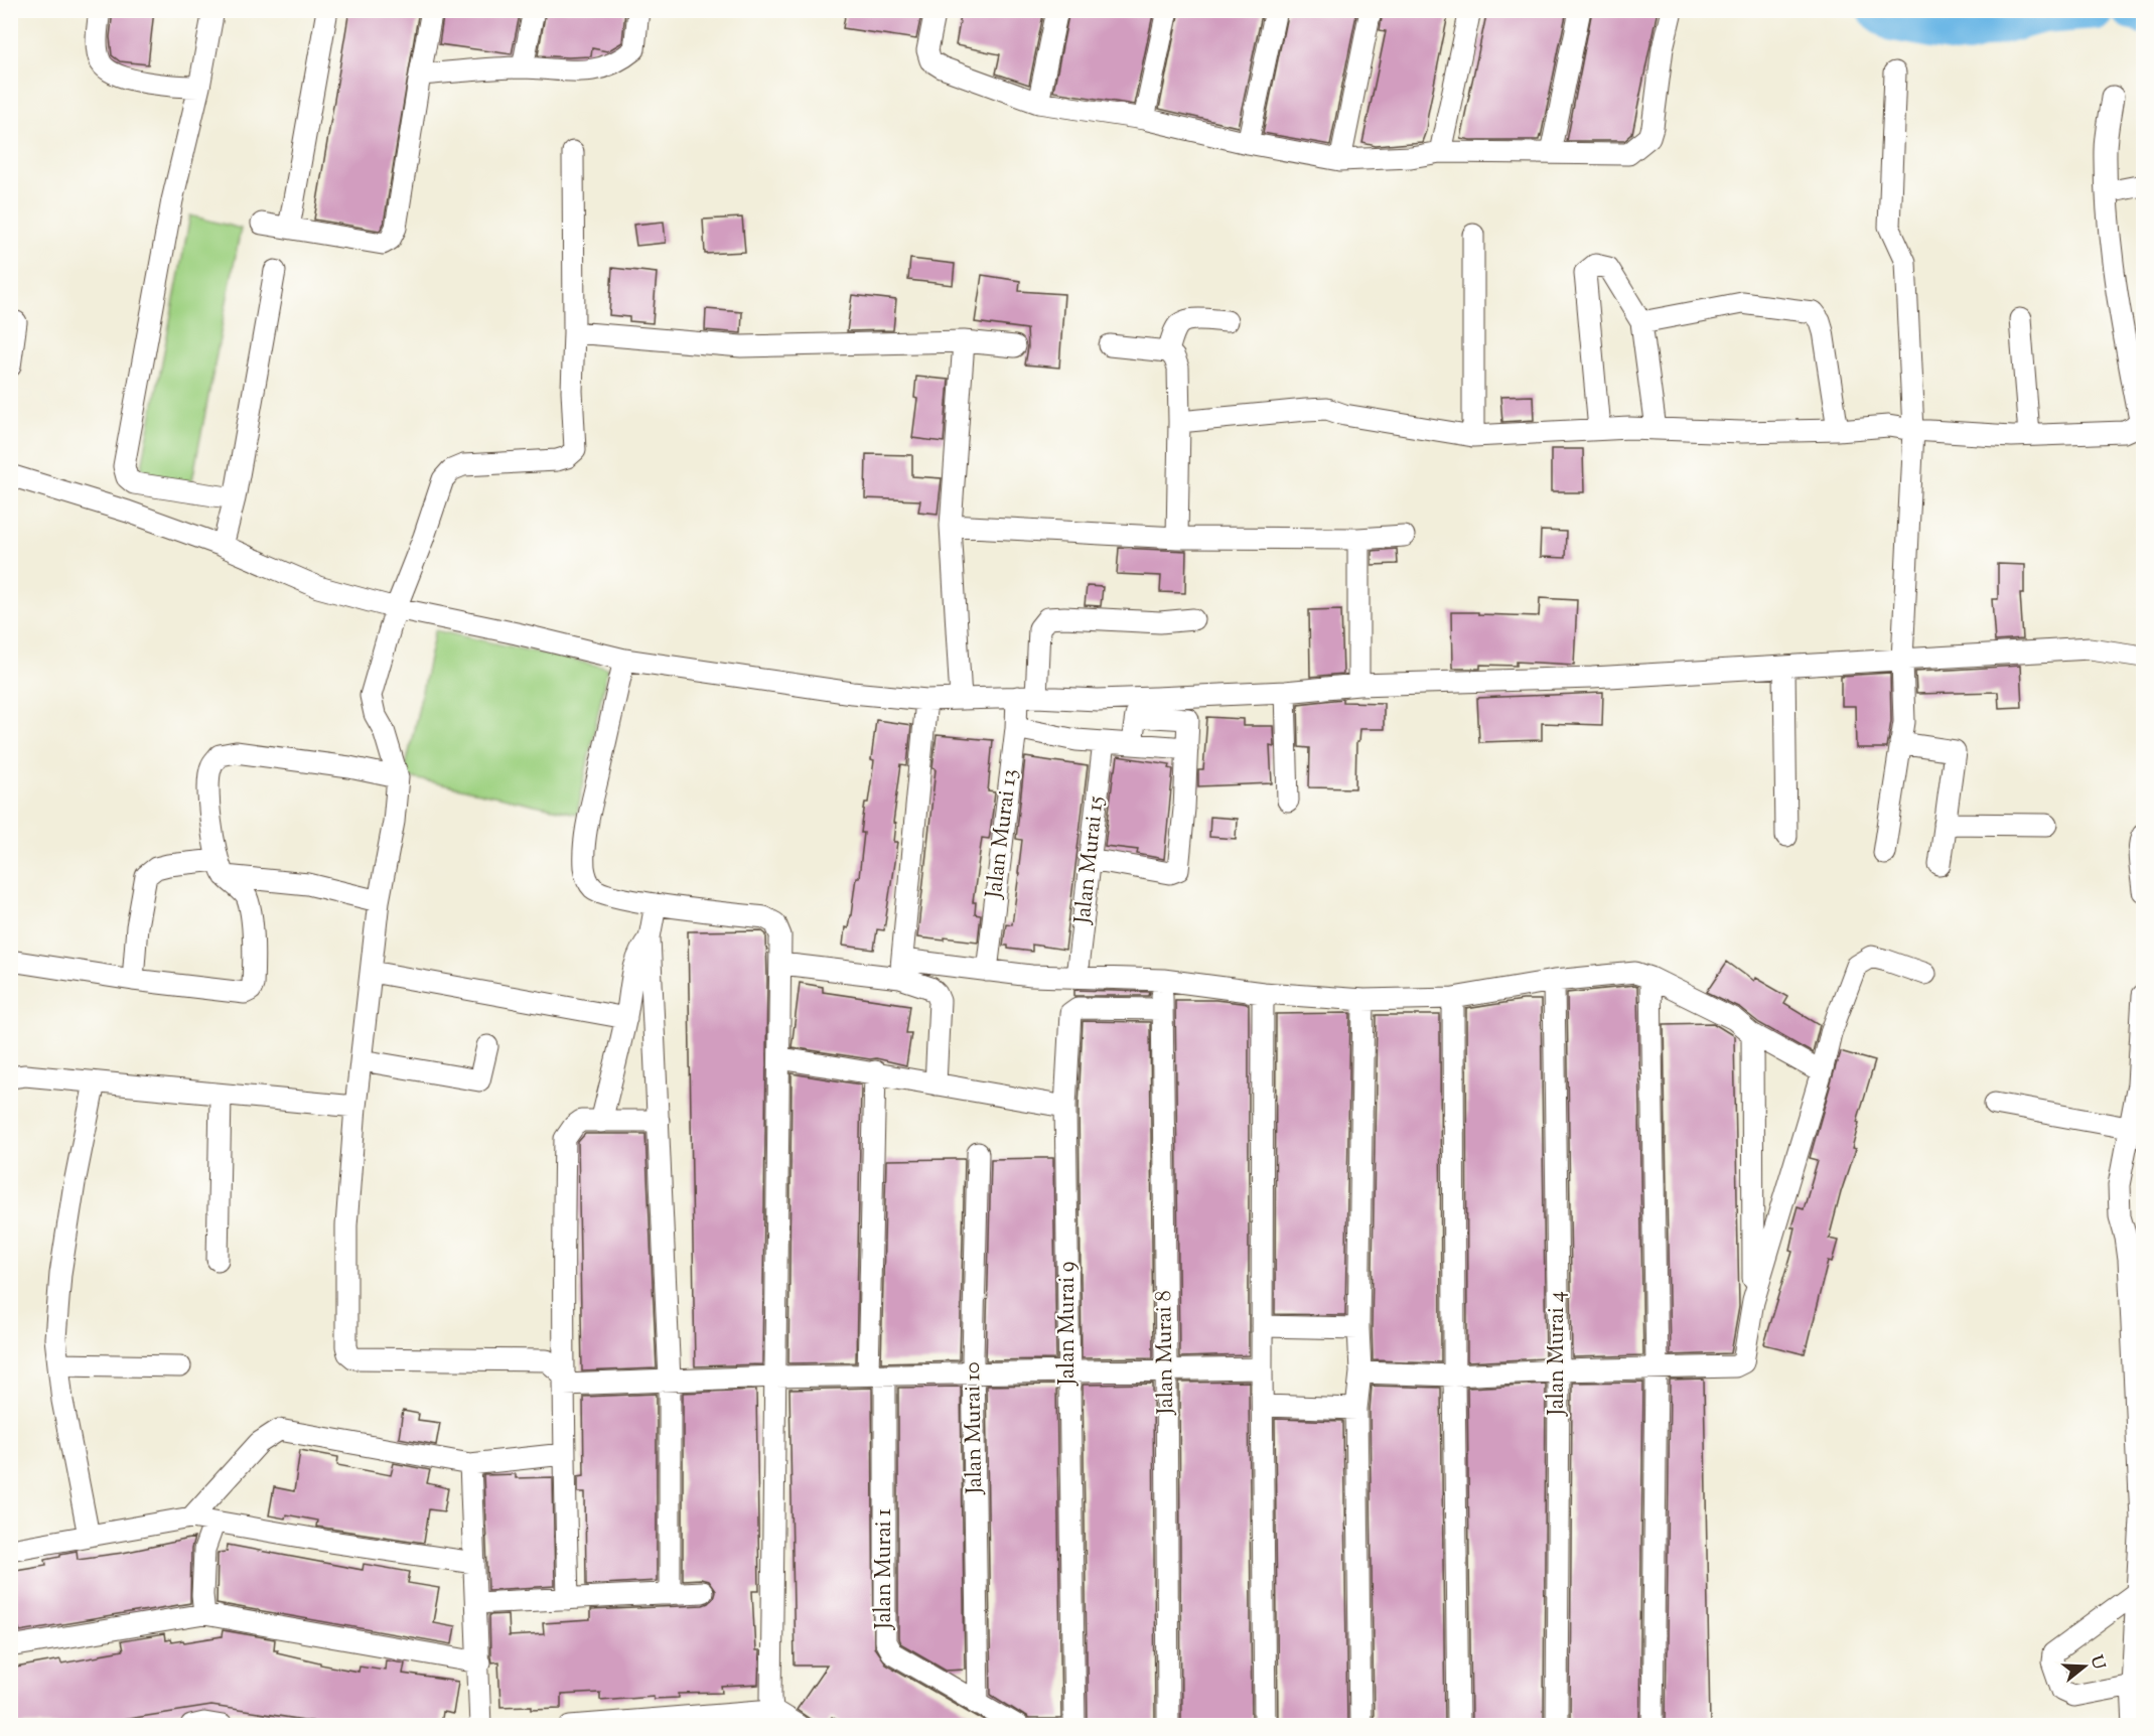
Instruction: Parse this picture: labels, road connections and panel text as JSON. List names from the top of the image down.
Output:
{
  "streets": {
    "street": [
      "Jalan Murai 13",
      "Jalan Murai 15",
      "Jalan Murai 9",
      "Jalan Murai 8",
      "Jalan Murai 4",
      "Jalan Murai 10",
      "Jalan Murai 1"
    ]
  },
  "crossings": [
    ["Jalan Murai 9", "Jalan Murai 8"],
    ["Jalan Murai 10", "Jalan Murai 1"]
  ],
  "north": "right"
}
